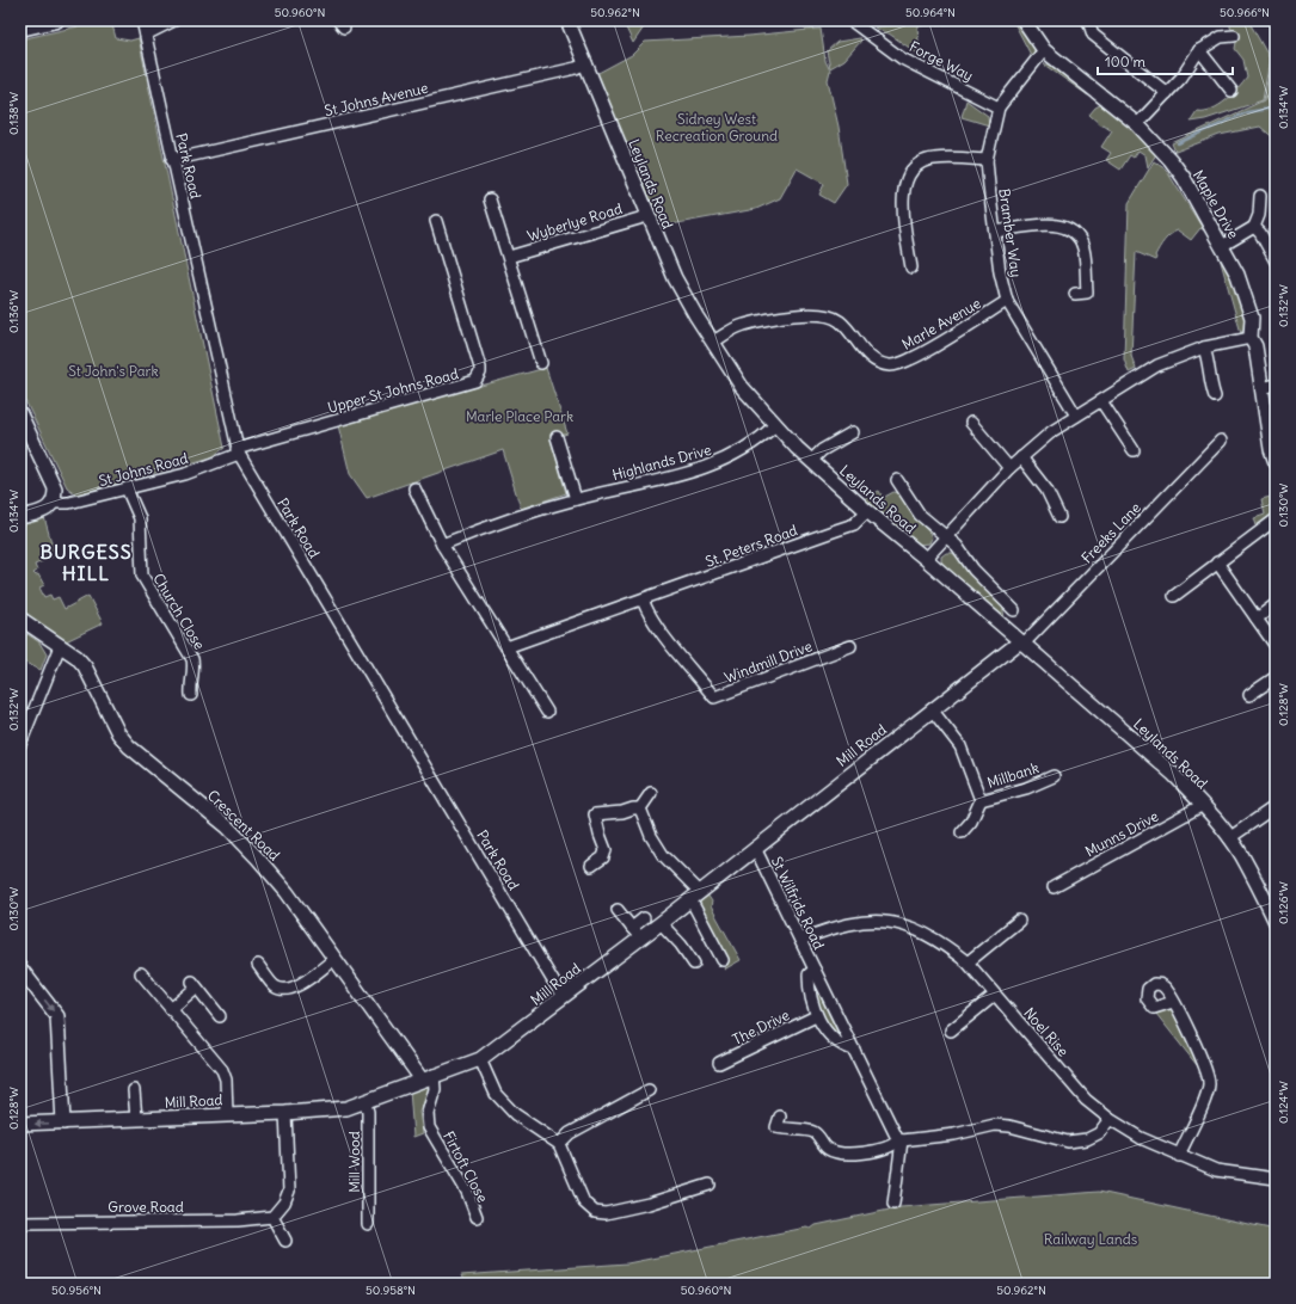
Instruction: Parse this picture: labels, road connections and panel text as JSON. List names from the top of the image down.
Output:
{
  "streets": {
    "street": [
      "Forge Way",
      "St Johns Avenue",
      "Park Road",
      "Leylands Road",
      "Maple Drive",
      "Wyberlye Road",
      "Bramber Way",
      "Marle Avenue",
      "Upper St Johns Road",
      "Highlands Drive",
      "St Johns Road",
      "Freeks Lane",
      "St. Peters Road",
      "Church Close",
      "Windmill Drive",
      "Mill Road",
      "Millbank",
      "Crescent Road",
      "Munns Drive",
      "St Wilfrids Road",
      "The Drive",
      "Noel Rise",
      "Mill Wood",
      "Firtoft Close",
      "Grove Road"
    ]
  },
  "crossings": [
    ["Forge Way", "Bramber Way"],
    ["St Johns Avenue", "Park Road"],
    ["St Johns Avenue", "Leylands Road"],
    ["Park Road", "Upper St Johns Road"],
    ["Park Road", "St Johns Road"],
    ["Park Road", "Mill Road"],
    ["Leylands Road", "Wyberlye Road"],
    ["Leylands Road", "Marle Avenue"],
    ["Leylands Road", "Highlands Drive"],
    ["Leylands Road", "Freeks Lane"],
    ["Leylands Road", "St. Peters Road"],
    ["Leylands Road", "Mill Road"],
    ["Leylands Road", "Munns Drive"],
    ["Maple Drive", "Bramber Way"],
    ["Bramber Way", "Marle Avenue"],
    ["Upper St Johns Road", "St Johns Road"],
    ["St Johns Road", "Church Close"],
    ["Freeks Lane", "Mill Road"],
    ["St. Peters Road", "Windmill Drive"],
    ["Mill Road", "Millbank"],
    ["Mill Road", "Crescent Road"],
    ["Mill Road", "St Wilfrids Road"],
    ["Mill Road", "Mill Wood"],
    ["Mill Road", "Firtoft Close"],
    ["Crescent Road", "Firtoft Close"],
    ["St Wilfrids Road", "The Drive"],
    ["St Wilfrids Road", "Noel Rise"]
  ],
  "districts": ["BURGESS HILL"],
  "parks": [
    "Sidney West Recreation Ground",
    "St John's Park",
    "Marle Place Park",
    "Railway Lands"
  ],
  "scale_bar": "100 m",
  "coordinates": [
    "50.960°N",
    "50.962°N",
    "50.964°N",
    "50.966°N",
    "0.134°W",
    "0.138°W",
    "0.132°W",
    "0.136°W",
    "0.130°W",
    "0.128°W",
    "0.126°W",
    "0.124°W",
    "50.956°N",
    "50.958°N"
  ]
}
